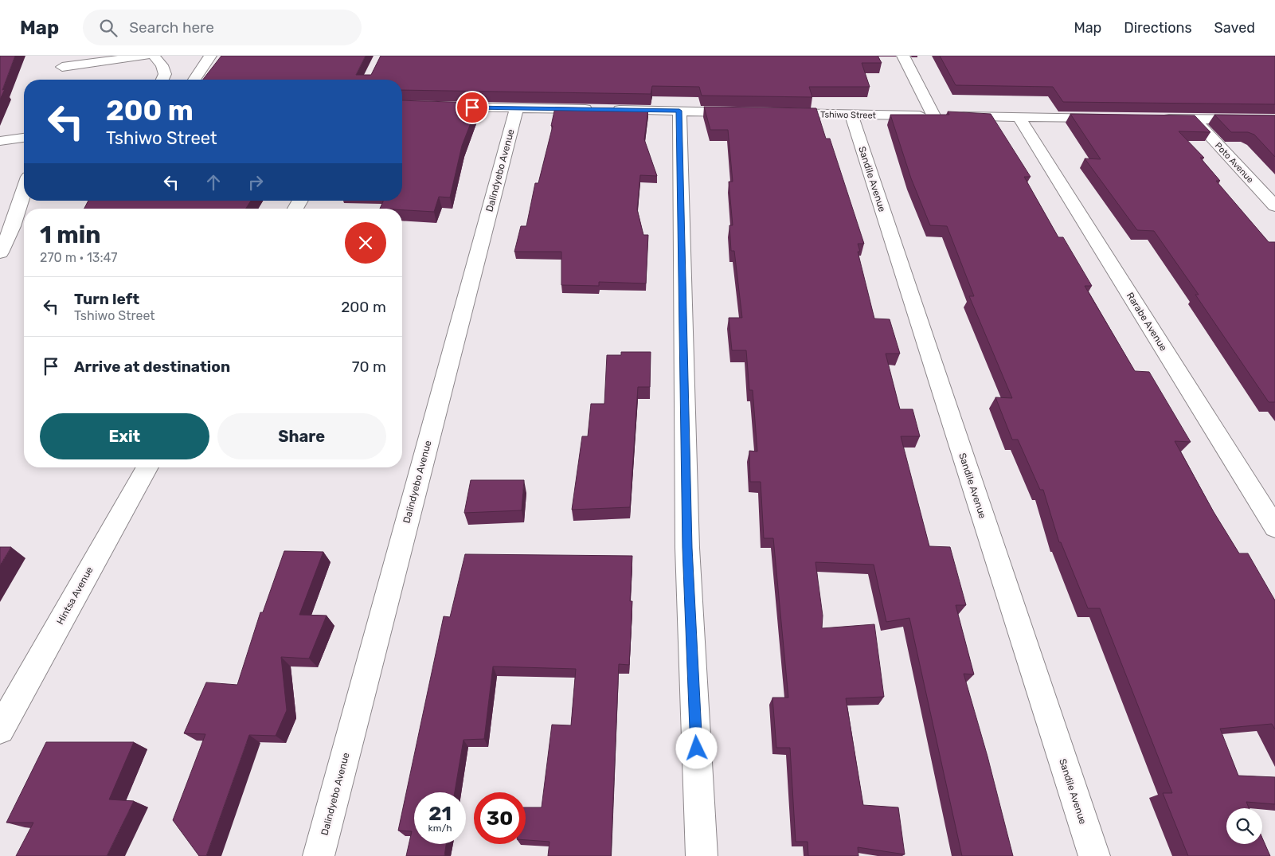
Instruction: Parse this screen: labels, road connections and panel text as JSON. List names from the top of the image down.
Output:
{
  "streets": {
    "street": [
      "Tshiwo Street",
      "Poto Avenue",
      "Dalindyebo Avenue",
      "Sandile Avenue",
      "Rarabe Avenue",
      "Hintsa Avenue"
    ]
  },
  "crossings": [
    ["Tshiwo Street", "Sandile Avenue"],
    ["Tshiwo Street", "Rarabe Avenue"]
  ],
  "page": {
    "header": "Map",
    "search": "Search here",
    "nav": ["Map", "Directions", "Saved"],
    "turn": ["200 m", "Tshiwo Street"],
    "heading": ["1 min", "270 m · 13:47"],
    "list": [
      {
        "name": "Turn left",
        "note": "Tshiwo Street",
        "value": "200 m"
      },
      {
        "name": "Arrive at destination",
        "value": "70 m"
      }
    ],
    "buttons": ["Exit", "Share"],
    "speed": "21 km/h",
    "limit": "30"
  }
}
